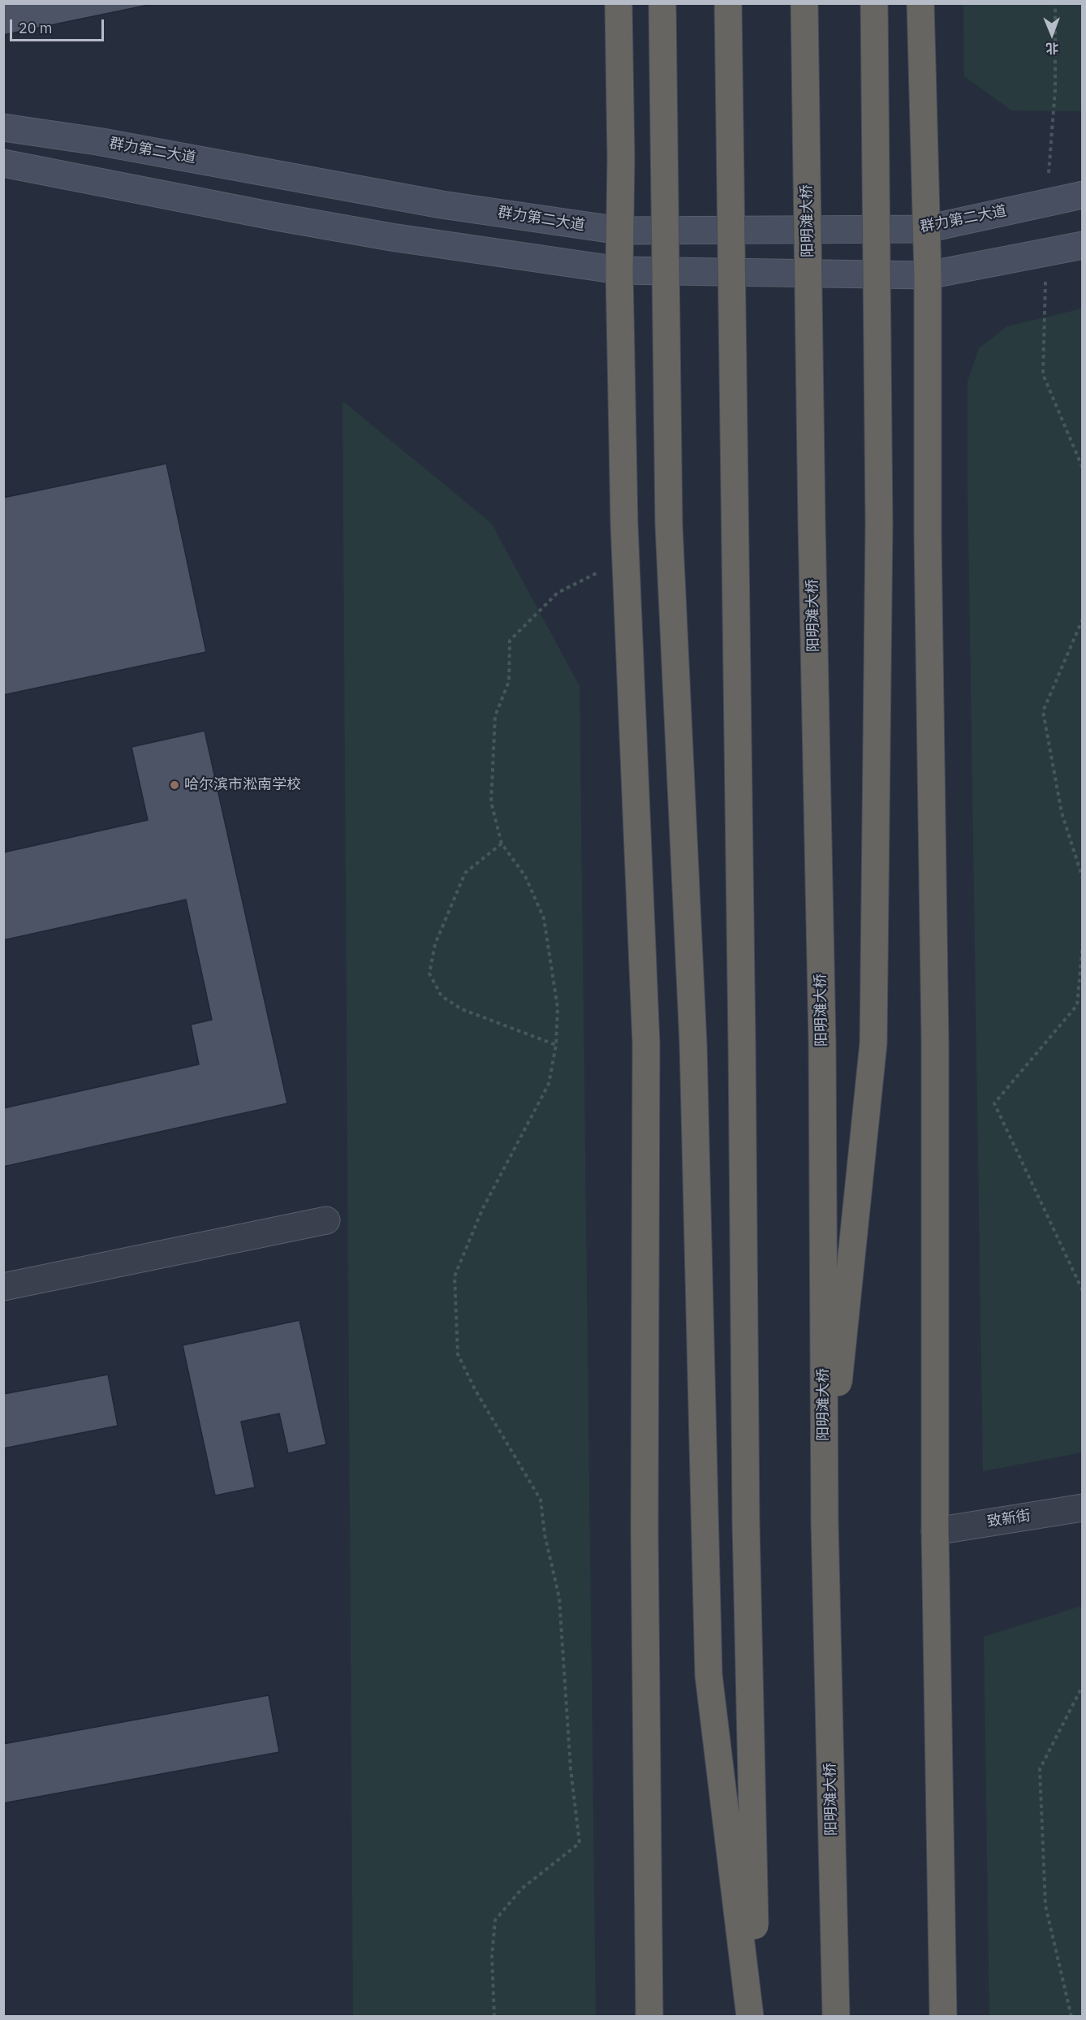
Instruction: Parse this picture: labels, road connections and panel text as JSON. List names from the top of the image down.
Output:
{
  "streets": {
    "highway": ["阳明滩大桥"],
    "main road": ["群力第二大道"],
    "street": ["致新街"]
  },
  "places": ["哈尔滨市淞南学校"],
  "scale_bar": "20 m",
  "north": "bottom"
}
